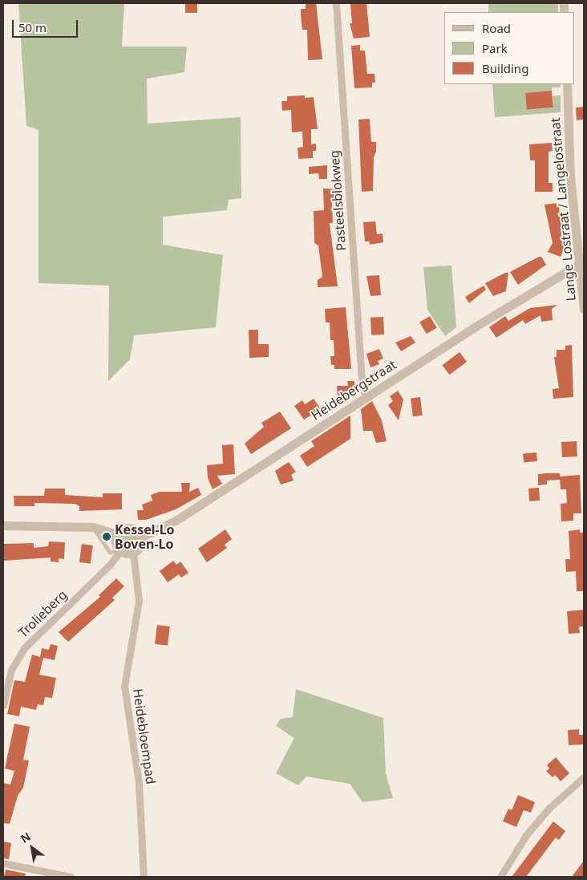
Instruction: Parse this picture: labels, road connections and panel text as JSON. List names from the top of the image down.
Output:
{
  "streets": {
    "street": [
      "Pasteelsblokweg",
      "Lange Lostraat / Langelostraat",
      "Heidebergstraat",
      "Trolieberg",
      "Heidebloempad"
    ]
  },
  "crossings": [
    ["Pasteelsblokweg", "Heidebergstraat"],
    ["Lange Lostraat / Langelostraat", "Heidebergstraat"],
    ["Heidebergstraat", "Trolieberg"],
    ["Heidebergstraat", "Heidebloempad"],
    ["Trolieberg", "Heidebloempad"]
  ],
  "places": ["Kessel-Lo Boven-Lo"],
  "legend": ["Road", "Park", "Building"],
  "scale_bar": "50 m",
  "north": "top left"
}
